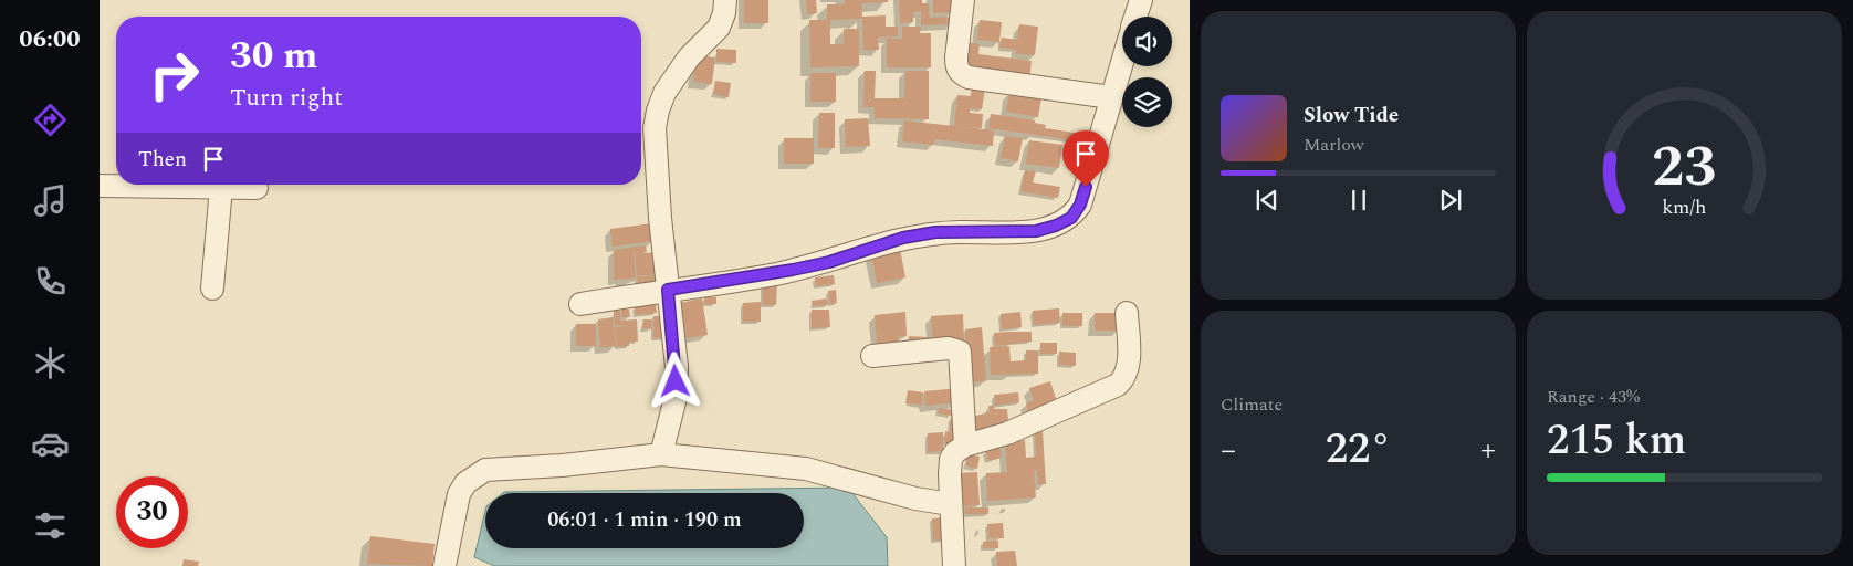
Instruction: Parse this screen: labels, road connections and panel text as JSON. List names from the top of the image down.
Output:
{
  "page": {
    "tabs": "06:00",
    "turn": ["30 m", "Turn right"],
    "song": ["Slow Tide", "Marlow"],
    "then": "Then",
    "tile": [
      "Climate",
      ["Range · 43%", "215 km"]
    ],
    "heat": ["−", "22°", "+"],
    "limit": "30",
    "trip": "06:01 · 1 min · 190 m",
    "gauge": ["23", "km/h"]
  }
}
